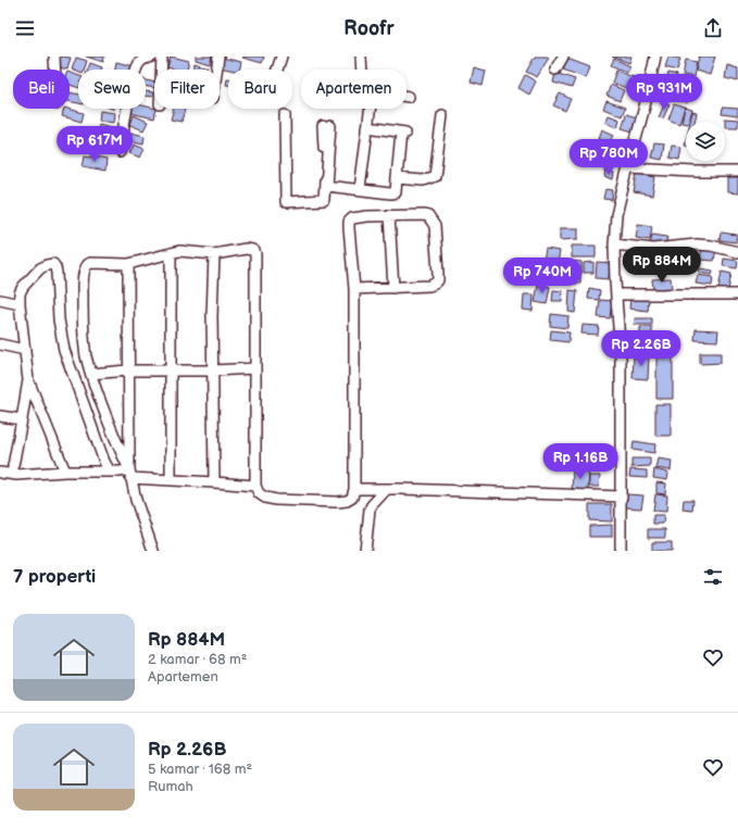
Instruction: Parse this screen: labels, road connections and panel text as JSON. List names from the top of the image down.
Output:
{
  "page": {
    "header": "Roofr",
    "chip": [
      "Beli",
      "Sewa",
      "Filter",
      "Baru",
      "Apartemen"
    ],
    "price": [
      "Rp 931M",
      "Rp 617M",
      "Rp 780M",
      "Rp 884M",
      "Rp 740M",
      "Rp 2.26B",
      "Rp 1.16B"
    ],
    "heading": "7 properti",
    "list": [
      {
        "name": "Rp 884M",
        "note": "2 kamar · 68 m² · Apartemen"
      },
      {
        "name": "Rp 2.26B",
        "note": "5 kamar · 168 m² · Rumah"
      }
    ]
  }
}
